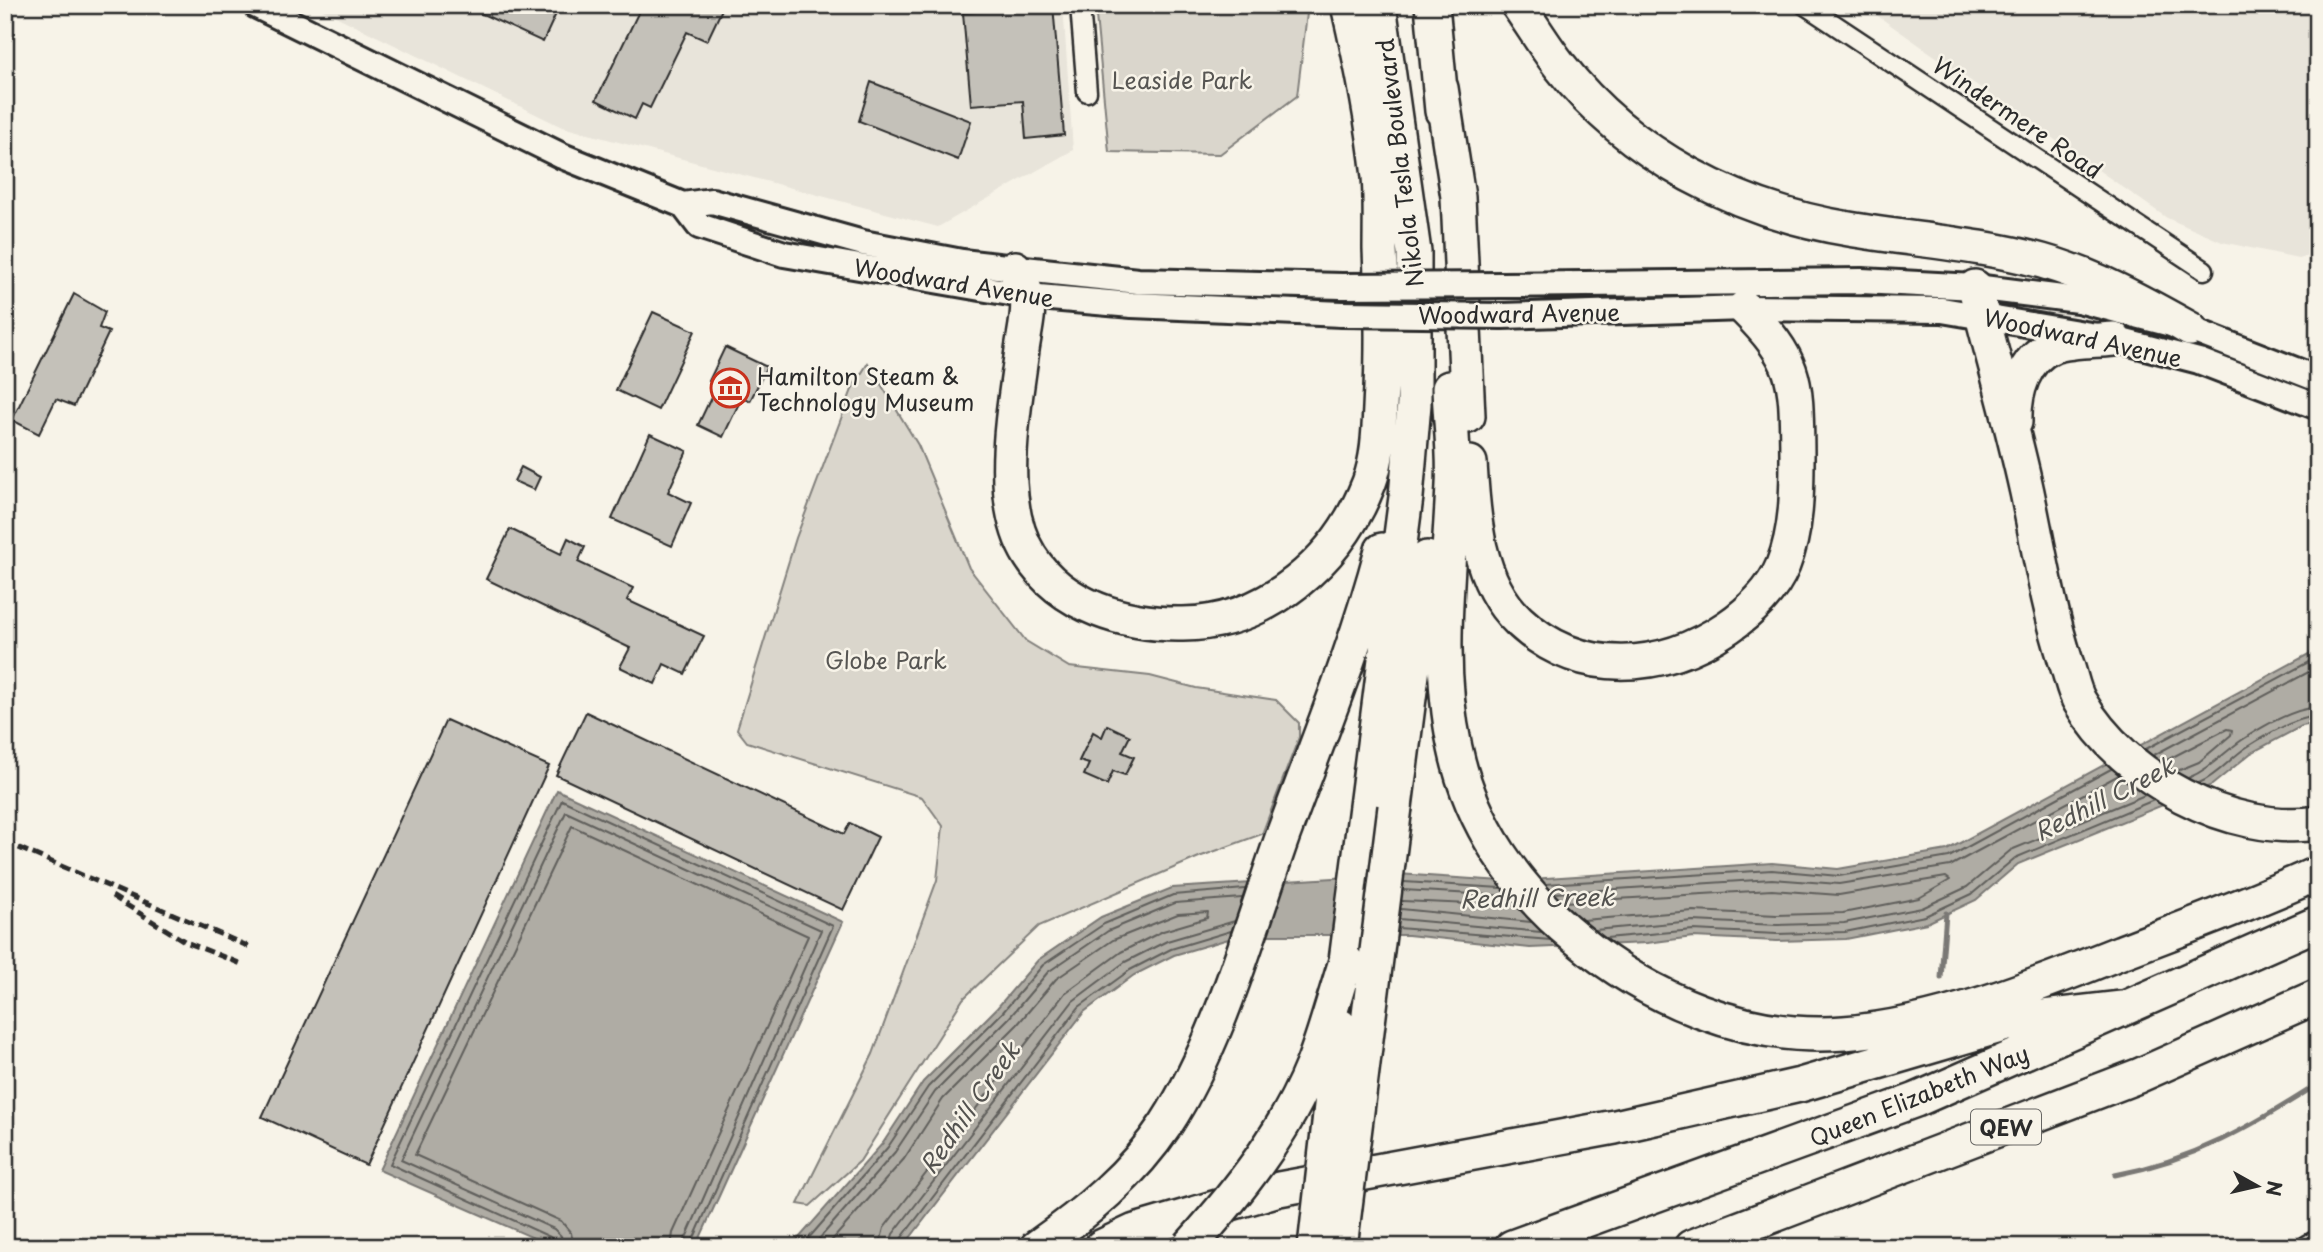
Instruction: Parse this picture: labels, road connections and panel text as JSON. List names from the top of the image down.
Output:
{
  "streets": {
    "highway": ["Nikola Tesla Boulevard", "Queen Elizabeth Way", "QEW"],
    "main road": ["Woodward Avenue"],
    "street": ["Windermere Road"]
  },
  "water": ["Redhill Creek"],
  "parks": ["Leaside Park", "Globe Park"],
  "places": {
    "museum": ["Hamilton Steam & Technology Museum"]
  },
  "north": "right"
}
